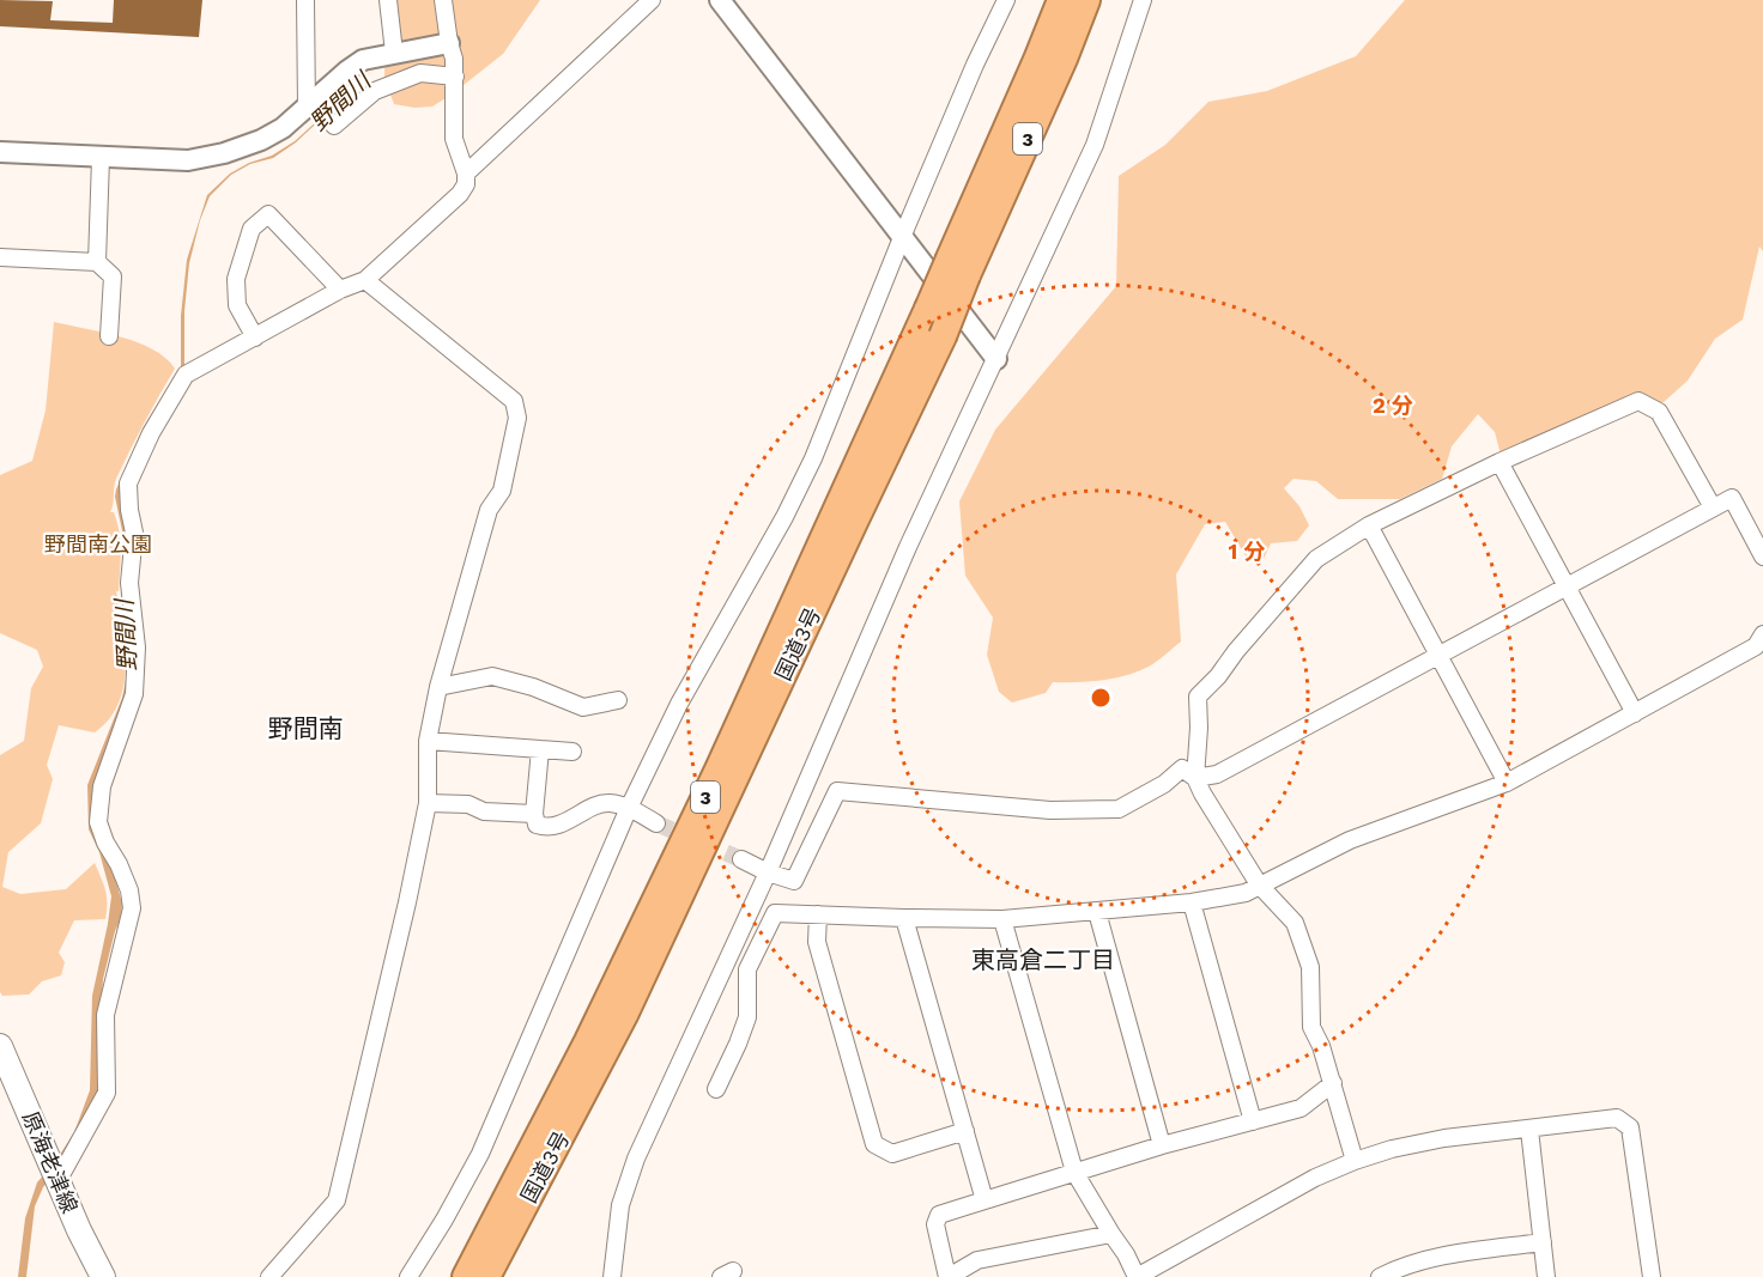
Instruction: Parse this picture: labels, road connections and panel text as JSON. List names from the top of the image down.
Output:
{
  "streets": {
    "highway": ["3", "国道3号"],
    "main road": ["原海老津線"]
  },
  "districts": ["野間南", "東高倉二丁目"],
  "water": ["野間川"],
  "parks": ["野間南公園"],
  "rings": ["2 分", "1 分"]
}
